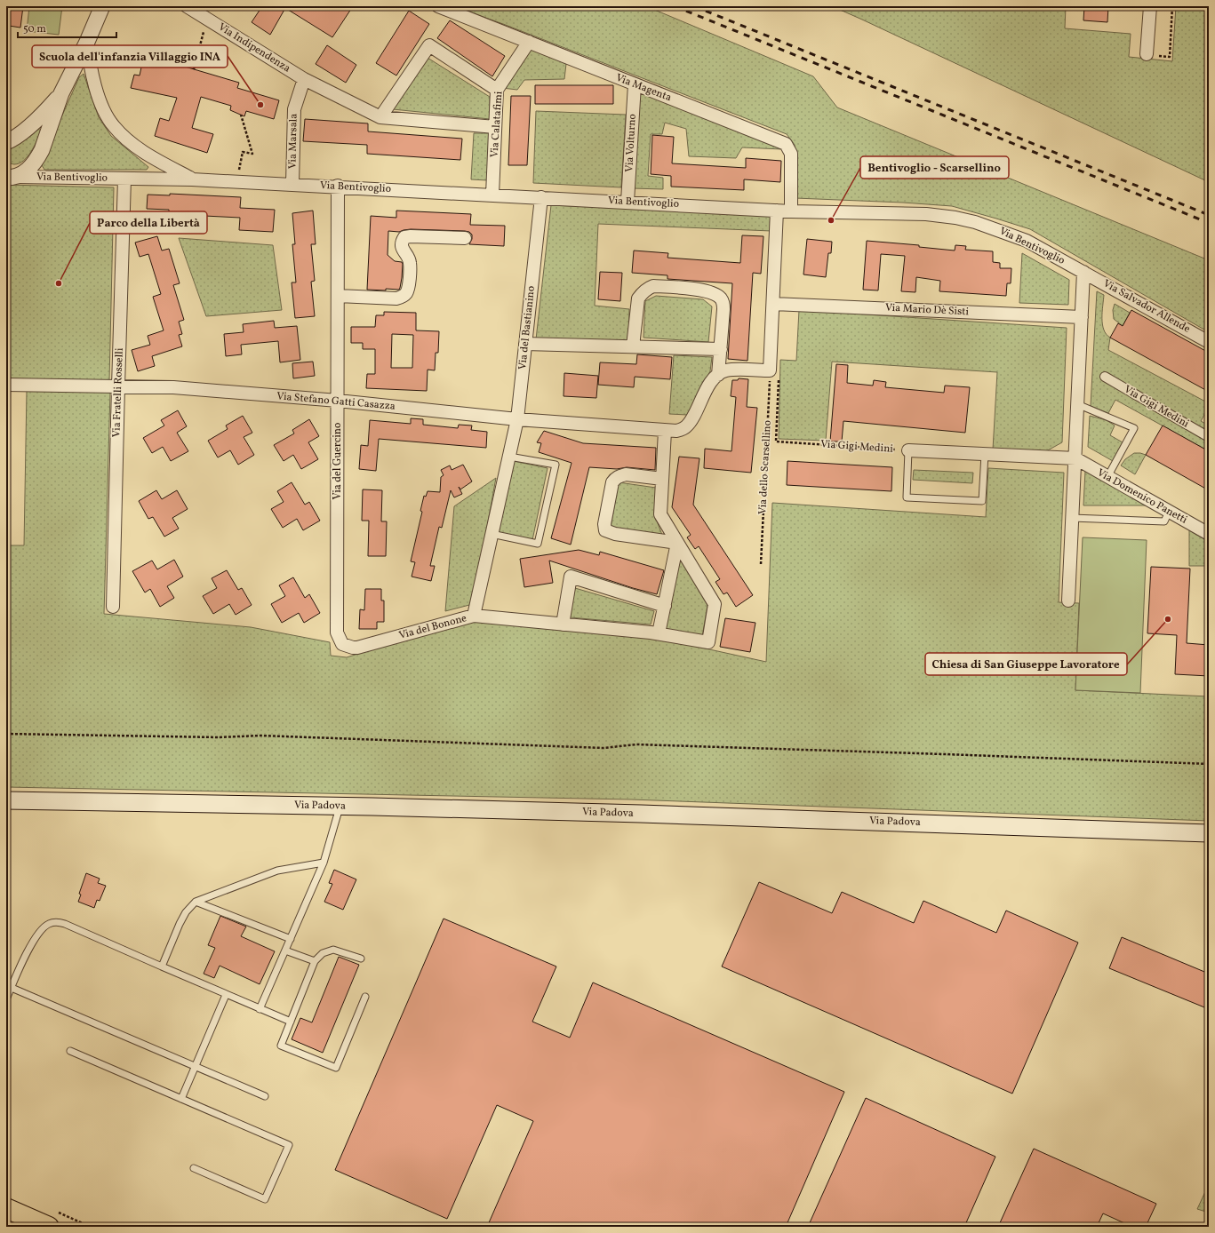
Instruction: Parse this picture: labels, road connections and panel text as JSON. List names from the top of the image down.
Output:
{
  "streets": {
    "main road": ["Via Padova"],
    "street": [
      "Via Indipendenza",
      "Via Magenta",
      "Via Calatafimi",
      "Via Marsala",
      "Via Volturno",
      "Via Bentivoglio",
      "Via Salvador Allende",
      "Via Mario Dè Sisti",
      "Via del Bastianino",
      "Via Fratelli Rosselli",
      "Via Stefano Gatti Casazza",
      "Via Gigi Medini",
      "Via del Guercino",
      "Via Domenico Panetti",
      "Via del Bonone"
    ],
    "path": ["Via dello Scarsellino"]
  },
  "crossings": [
    ["Via Indipendenza", "Via Marsala"],
    ["Via Magenta", "Via Calatafimi"],
    ["Via Magenta", "Via Volturno"],
    ["Via Magenta", "Via Bentivoglio"],
    ["Via Calatafimi", "Via Bentivoglio"],
    ["Via Marsala", "Via Bentivoglio"],
    ["Via Volturno", "Via Bentivoglio"],
    ["Via Bentivoglio", "Via Salvador Allende"],
    ["Via Bentivoglio", "Via del Bastianino"],
    ["Via Bentivoglio", "Via Fratelli Rosselli"],
    ["Via Bentivoglio", "Via del Guercino"],
    ["Via del Bastianino", "Via Stefano Gatti Casazza"],
    ["Via del Bastianino", "Via del Bonone"],
    ["Via Fratelli Rosselli", "Via Stefano Gatti Casazza"],
    ["Via Stefano Gatti Casazza", "Via del Guercino"],
    ["Via Gigi Medini", "Via Domenico Panetti"],
    ["Via del Guercino", "Via del Bonone"]
  ],
  "places": [
    "Scuola dell'infanzia Villaggio INA",
    "Bentivoglio - Scarsellino",
    "Parco della Libertà",
    "Chiesa di San Giuseppe Lavoratore"
  ],
  "scale_bar": "50 m"
}
